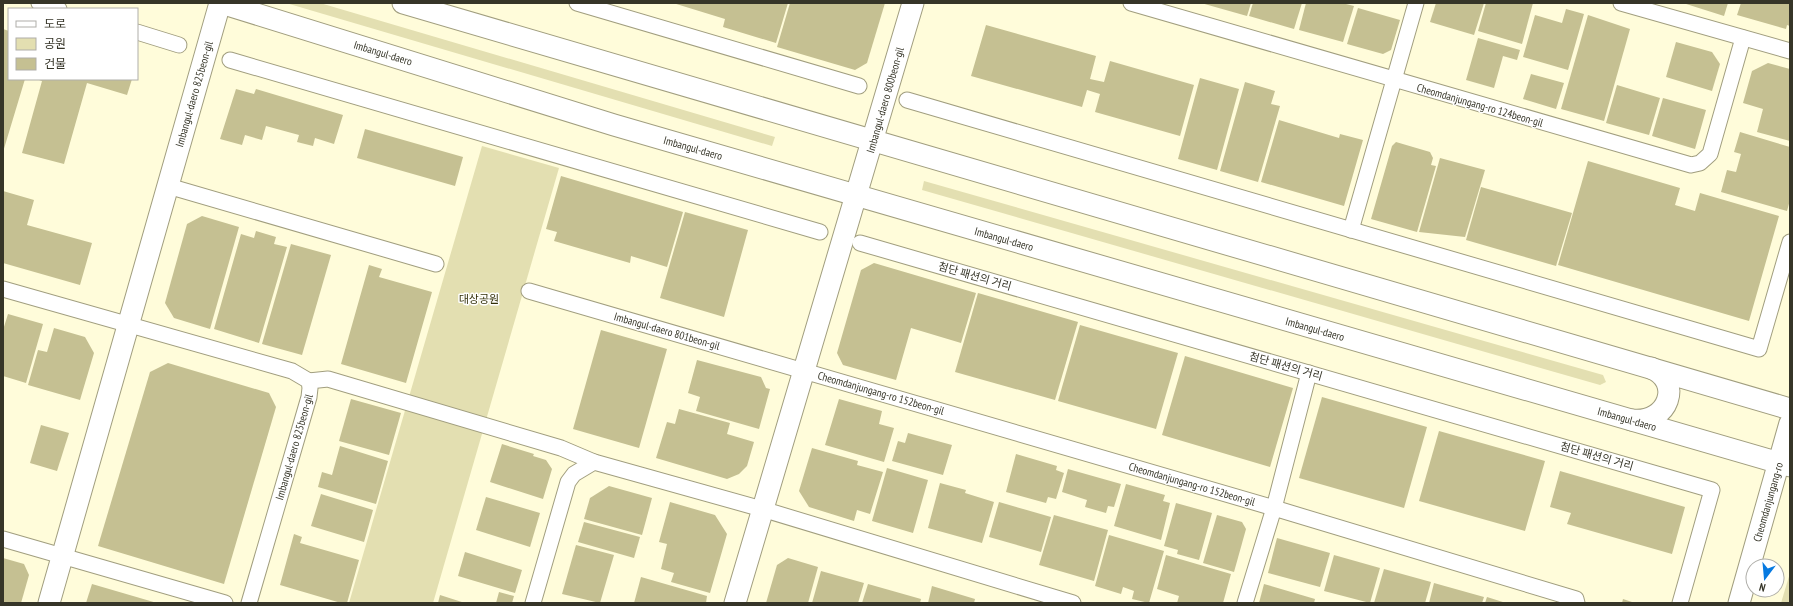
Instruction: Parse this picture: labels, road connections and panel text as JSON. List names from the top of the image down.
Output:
{
  "streets": {
    "main road": [
      "Imbangul-daero",
      "Imbangul-daero 825beon-gil",
      "Imbangul-daero 800beon-gil",
      "Cheomdanjungang-ro"
    ],
    "street": [
      "Cheomdanjungang-ro 124beon-gil",
      "첨단 패션의 거리",
      "Imbangul-daero 801beon-gil",
      "Cheomdanjungang-ro 152beon-gil"
    ]
  },
  "crossings": [
    ["Imbangul-daero", "Imbangul-daero 825beon-gil"],
    ["Imbangul-daero", "Imbangul-daero 800beon-gil"],
    ["Imbangul-daero", "Cheomdanjungang-ro"],
    ["Imbangul-daero 801beon-gil", "Cheomdanjungang-ro 152beon-gil"]
  ],
  "parks": ["대상공원"],
  "legend": ["도로", "공원", "건물"],
  "north": "bottom"
}
